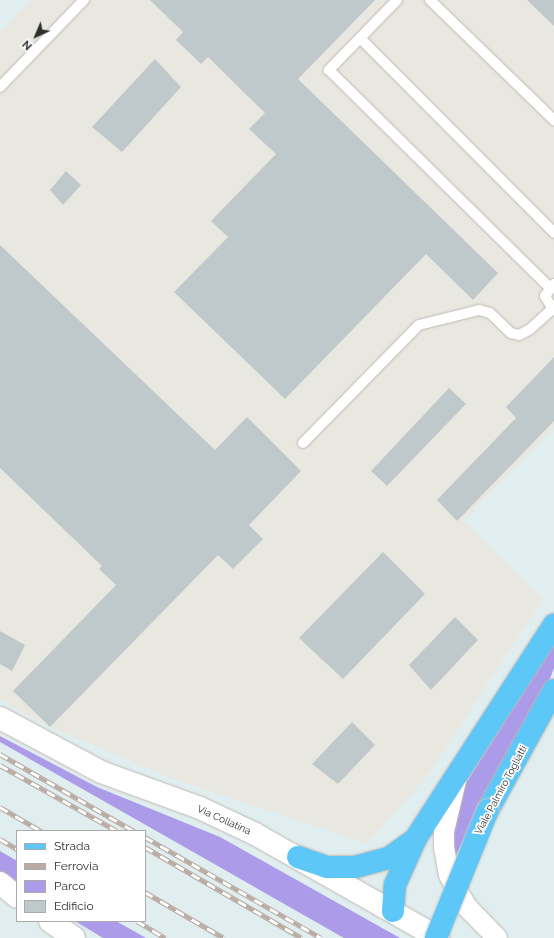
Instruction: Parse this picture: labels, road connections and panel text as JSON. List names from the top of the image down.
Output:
{
  "streets": {
    "main road": ["Viale Palmiro Togliatti"],
    "street": ["Via Collatina"]
  },
  "legend": [
    "Strada",
    "Ferrovia",
    "Parco",
    "Edificio"
  ],
  "north": "bottom left"
}
